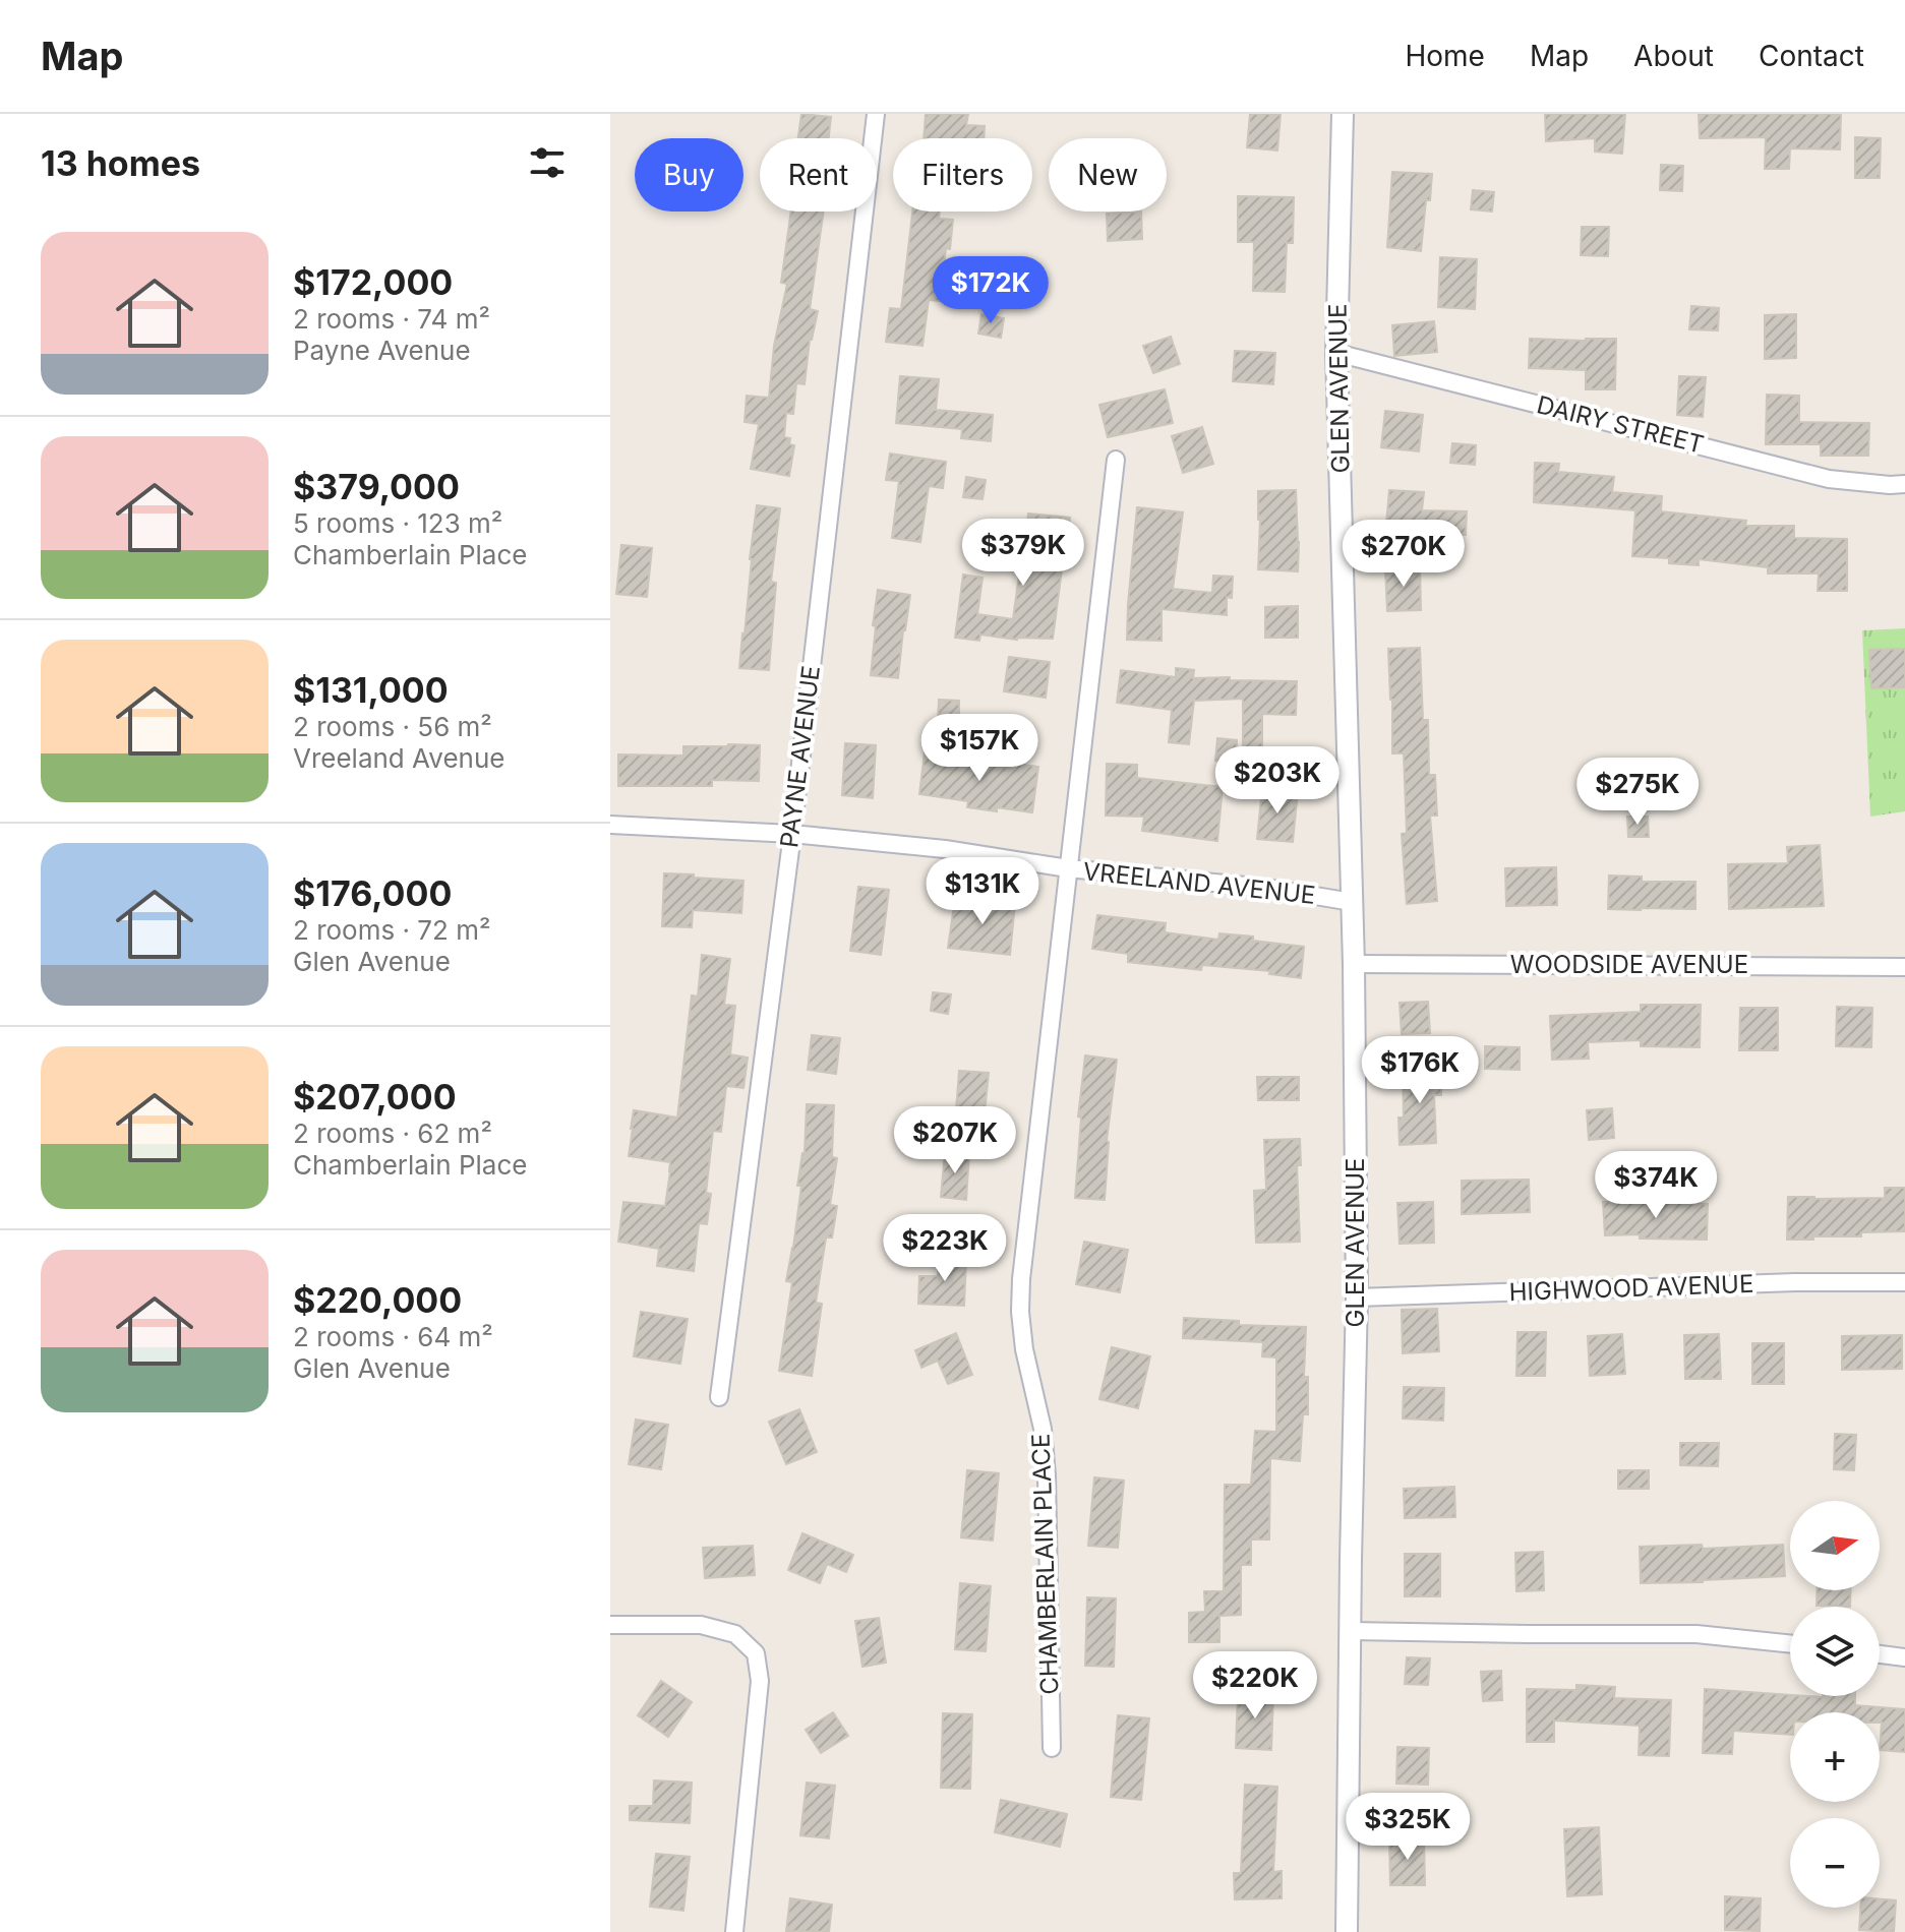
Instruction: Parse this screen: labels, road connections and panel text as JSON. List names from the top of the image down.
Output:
{
  "streets": {
    "street": [
      "GLEN AVENUE",
      "DAIRY STREET",
      "PAYNE AVENUE",
      "VREELAND AVENUE",
      "WOODSIDE AVENUE",
      "HIGHWOOD AVENUE",
      "CHAMBERLAIN PLACE"
    ]
  },
  "crossings": [
    ["GLEN AVENUE", "DAIRY STREET"],
    ["GLEN AVENUE", "VREELAND AVENUE"],
    ["GLEN AVENUE", "WOODSIDE AVENUE"],
    ["GLEN AVENUE", "HIGHWOOD AVENUE"],
    ["PAYNE AVENUE", "VREELAND AVENUE"],
    ["VREELAND AVENUE", "CHAMBERLAIN PLACE"]
  ],
  "north": "right",
  "page": {
    "header": "Map",
    "nav": [
      "Home",
      "Map",
      "About",
      "Contact"
    ],
    "heading": "13 homes",
    "chip": [
      "Buy",
      "Rent",
      "Filters",
      "New"
    ],
    "list": [
      {
        "name": "$172,000",
        "note": "2 rooms · 74 m² · Payne Avenue"
      },
      {
        "name": "$379,000",
        "note": "5 rooms · 123 m² · Chamberlain Place"
      },
      {
        "name": "$131,000",
        "note": "2 rooms · 56 m² · Vreeland Avenue"
      },
      {
        "name": "$176,000",
        "note": "2 rooms · 72 m² · Glen Avenue"
      },
      {
        "name": "$207,000",
        "note": "2 rooms · 62 m² · Chamberlain Place"
      },
      {
        "name": "$220,000",
        "note": "2 rooms · 64 m² · Glen Avenue"
      }
    ],
    "price": [
      "$172K",
      "$379K",
      "$270K",
      "$157K",
      "$203K",
      "$275K",
      "$131K",
      "$176K",
      "$207K",
      "$374K",
      "$223K",
      "$220K",
      "$325K"
    ],
    "map_buttons": ["+", "−"]
  }
}
